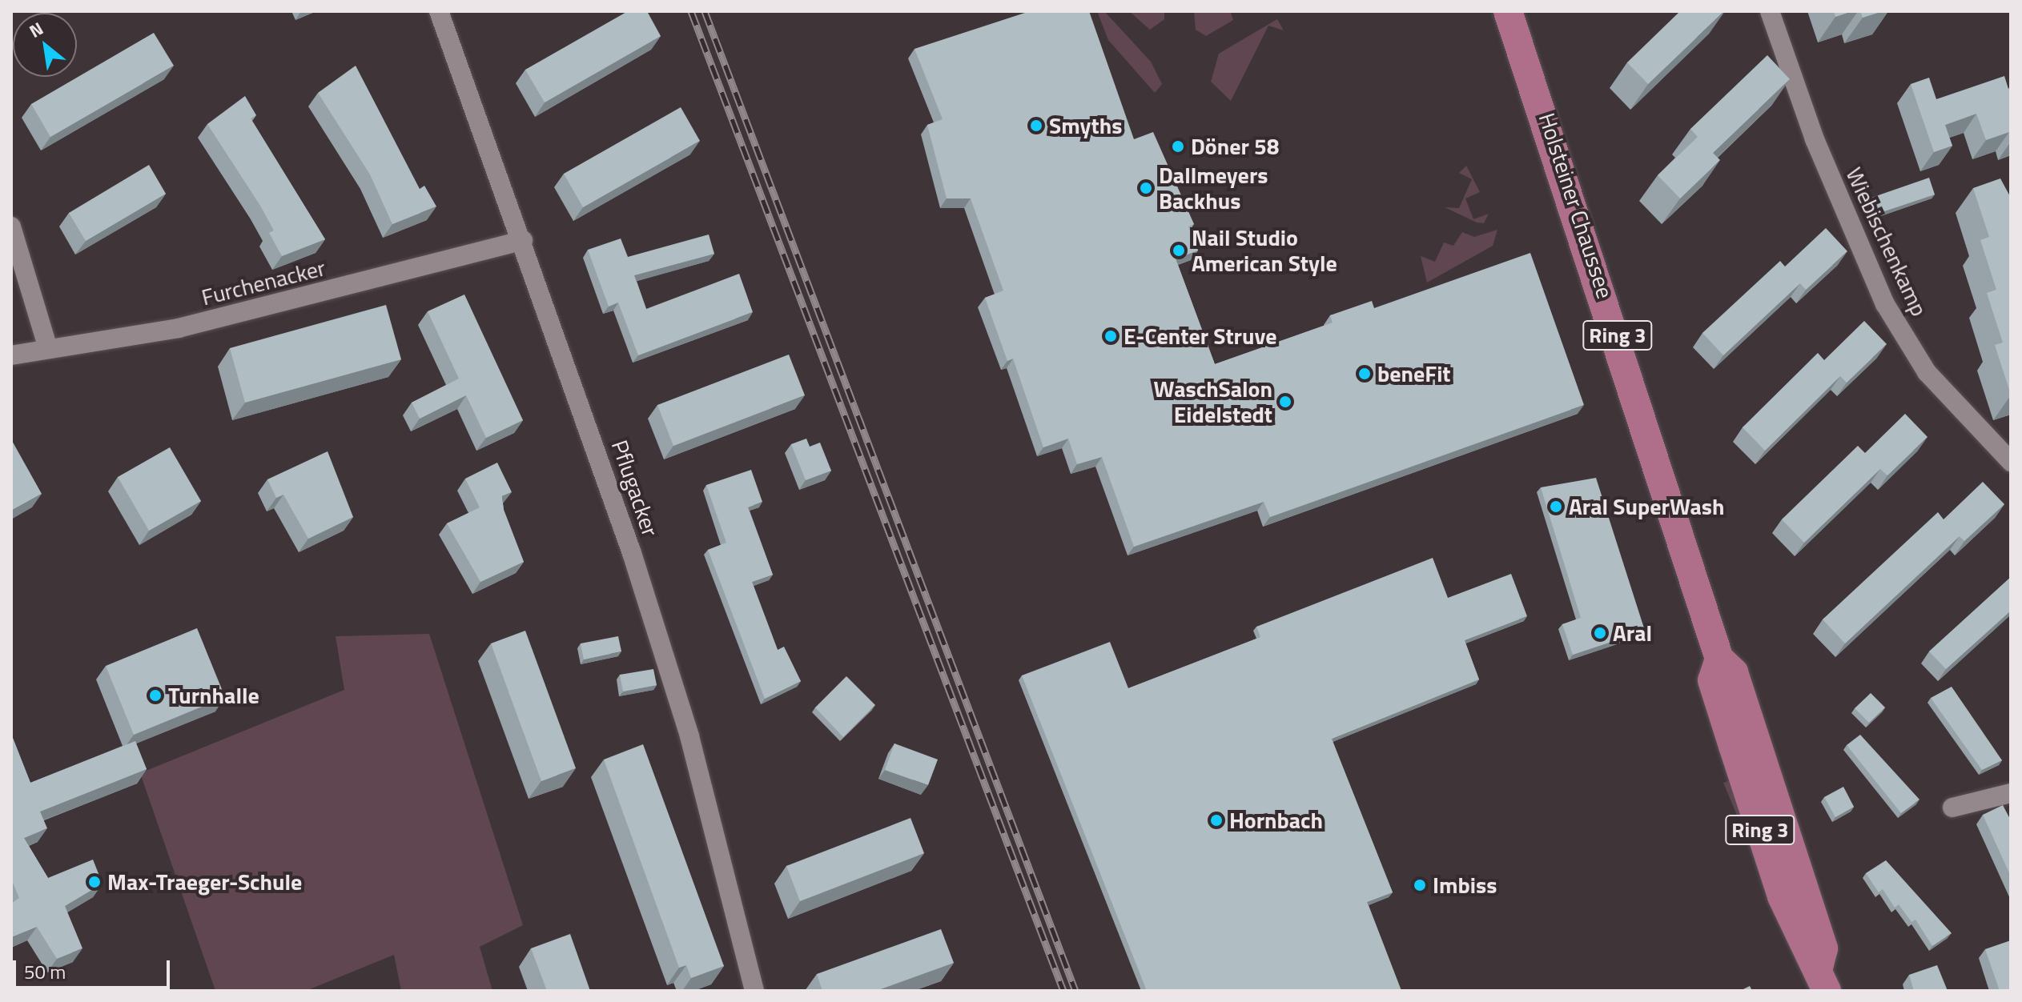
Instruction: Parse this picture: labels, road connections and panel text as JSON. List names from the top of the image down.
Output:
{
  "streets": {
    "main road": ["Holsteiner Chaussee", "Ring 3"],
    "street": ["Wiebischenkamp", "Furchenacker", "Pflugacker"]
  },
  "crossings": [
    ["Furchenacker", "Pflugacker"]
  ],
  "places": [
    "Smyths",
    "Döner 58",
    "Dallmeyers Backhus",
    "Nail Studio American Style",
    "E-Center Struve",
    "beneFit",
    "WaschSalon Eidelstedt",
    "Aral SuperWash",
    "Aral",
    "Turnhalle",
    "Hornbach",
    "Max-Traeger-Schule",
    "Imbiss"
  ],
  "scale_bar": "50 m",
  "north": "top left"
}
